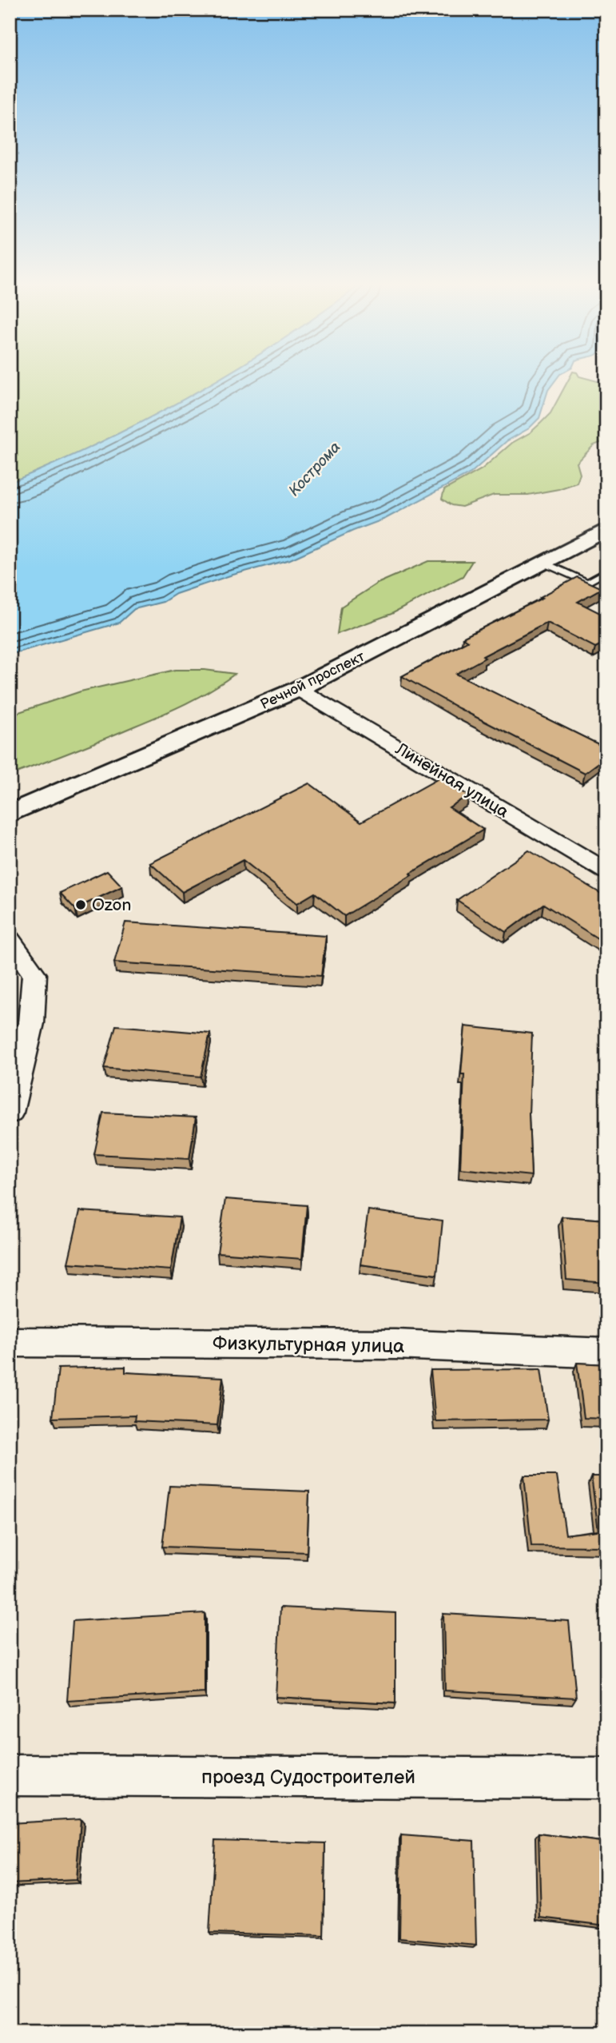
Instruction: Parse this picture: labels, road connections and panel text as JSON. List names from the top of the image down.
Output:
{
  "streets": {
    "street": [
      "Речной проспект",
      "Линейная улица",
      "Физкультурная улица",
      "проезд Судостроителей"
    ]
  },
  "crossings": [
    ["Речной проспект", "Линейная улица"]
  ],
  "water": ["Кострома"],
  "places": ["Ozon"]
}
